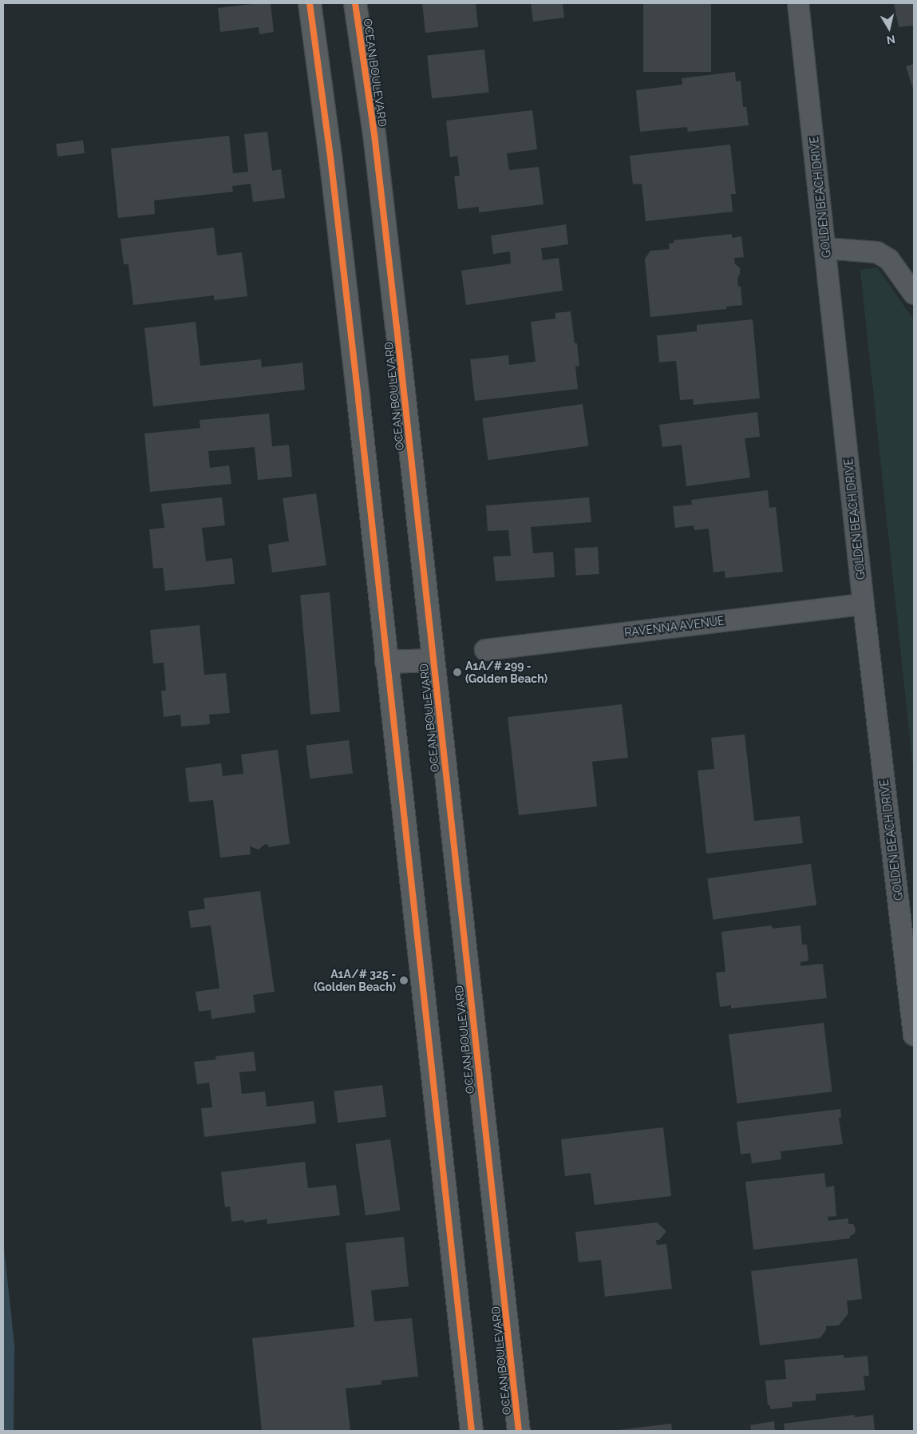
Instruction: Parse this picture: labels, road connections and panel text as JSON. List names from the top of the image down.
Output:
{
  "streets": {
    "main road": ["OCEAN BOULEVARD"],
    "street": ["GOLDEN BEACH DRIVE", "RAVENNA AVENUE"]
  },
  "crossings": [
    ["GOLDEN BEACH DRIVE", "RAVENNA AVENUE"]
  ],
  "places": ["A1A/# 299 - (Golden Beach)", "A1A/# 325 - (Golden Beach)"],
  "north": "bottom"
}
